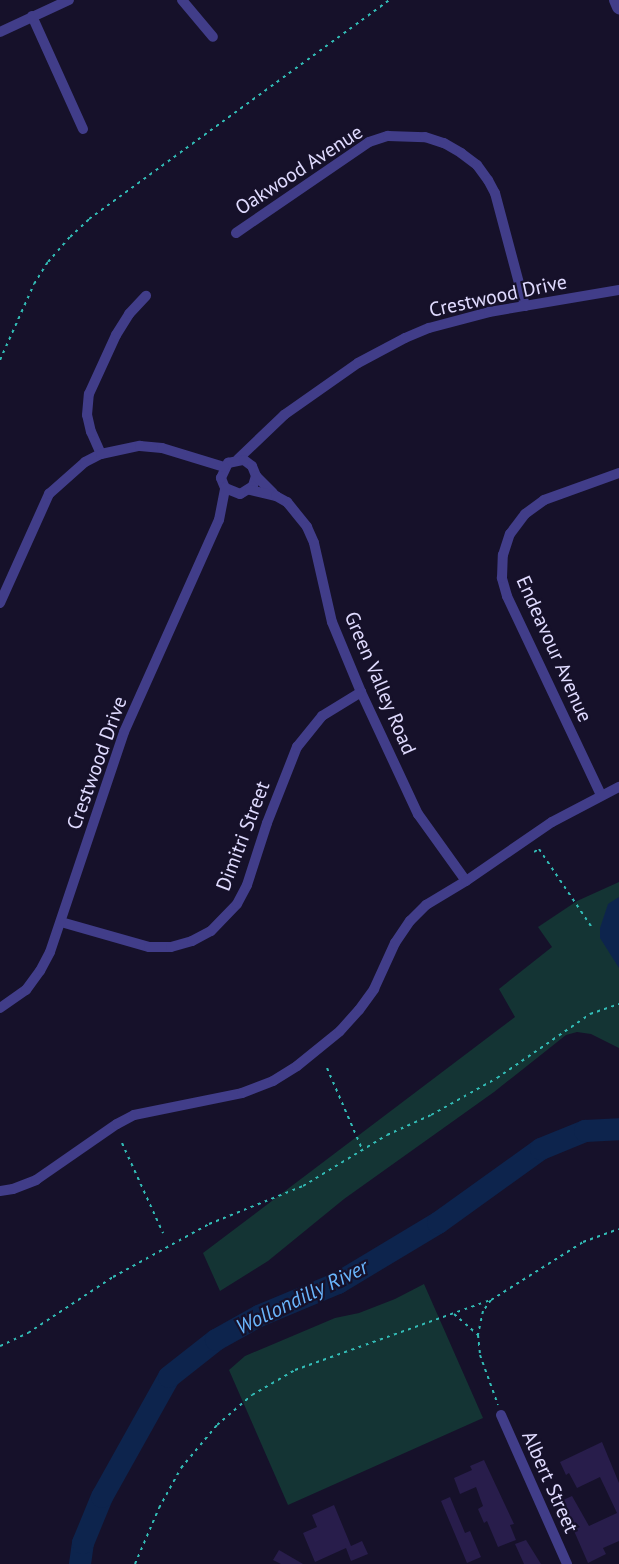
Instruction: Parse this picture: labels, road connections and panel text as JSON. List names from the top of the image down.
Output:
{
  "streets": {
    "street": [
      "Oakwood Avenue",
      "Crestwood Drive",
      "Endeavour Avenue",
      "Green Valley Road",
      "Dimitri Street",
      "Albert Street"
    ]
  },
  "crossings": [
    ["Oakwood Avenue", "Crestwood Drive"],
    ["Crestwood Drive", "Green Valley Road"],
    ["Crestwood Drive", "Dimitri Street"],
    ["Green Valley Road", "Dimitri Street"]
  ],
  "water": ["Wollondilly River"]
}
